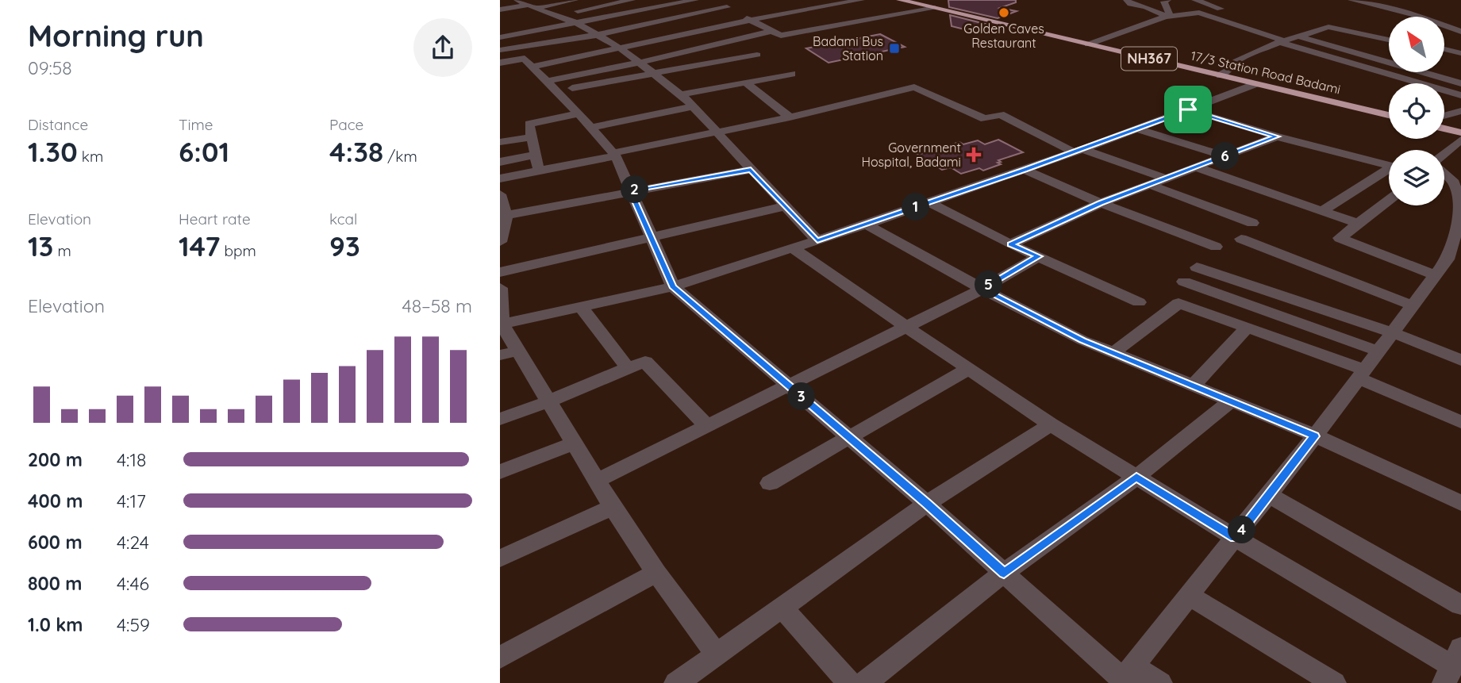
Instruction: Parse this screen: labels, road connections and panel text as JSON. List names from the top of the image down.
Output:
{
  "streets": {
    "highway": ["NH367", "17/3 Station Road Badami"]
  },
  "places": {
    "other": ["Golden Caves Restaurant"],
    "transit": ["Badami Bus Station"],
    "health": ["Government Hospital, Badami"]
  },
  "north": "top left",
  "page": {
    "heading": ["Morning run", "09:58"],
    "stats": [
      ["Distance", "1.30 km"],
      ["Time", "6:01"],
      ["Pace", "4:38 /km"],
      ["Elevation", "13 m"],
      ["Heart rate", "147 bpm"],
      ["kcal", "93"]
    ],
    "pins": [
      "6",
      "2",
      "1",
      "5",
      "3",
      "4"
    ],
    "chart": ["Elevation", "48–58 m"],
    "list": [
      {
        "name": "200 m",
        "note": "4:18"
      },
      {
        "name": "400 m",
        "note": "4:17"
      },
      {
        "name": "600 m",
        "note": "4:24"
      },
      {
        "name": "800 m",
        "note": "4:46"
      },
      {
        "name": "1.0 km",
        "note": "4:59"
      }
    ]
  }
}
